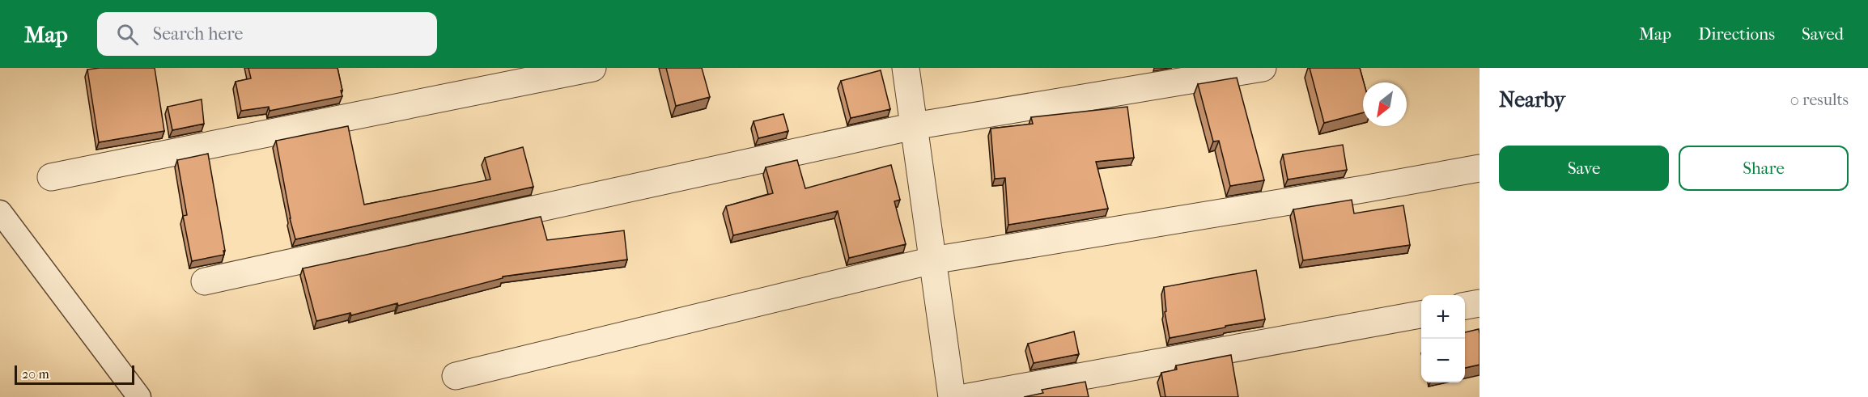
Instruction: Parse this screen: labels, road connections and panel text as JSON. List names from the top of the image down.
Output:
{
  "scale_bar": "20 m",
  "north": "bottom left",
  "page": {
    "header": "Map",
    "search": "Search here",
    "nav": ["Map", "Directions", "Saved"],
    "heading": ["Nearby", "0 results"],
    "buttons": ["Save", "Share"],
    "map_buttons": ["+", "−"],
    "scale": "20 m"
  }
}
